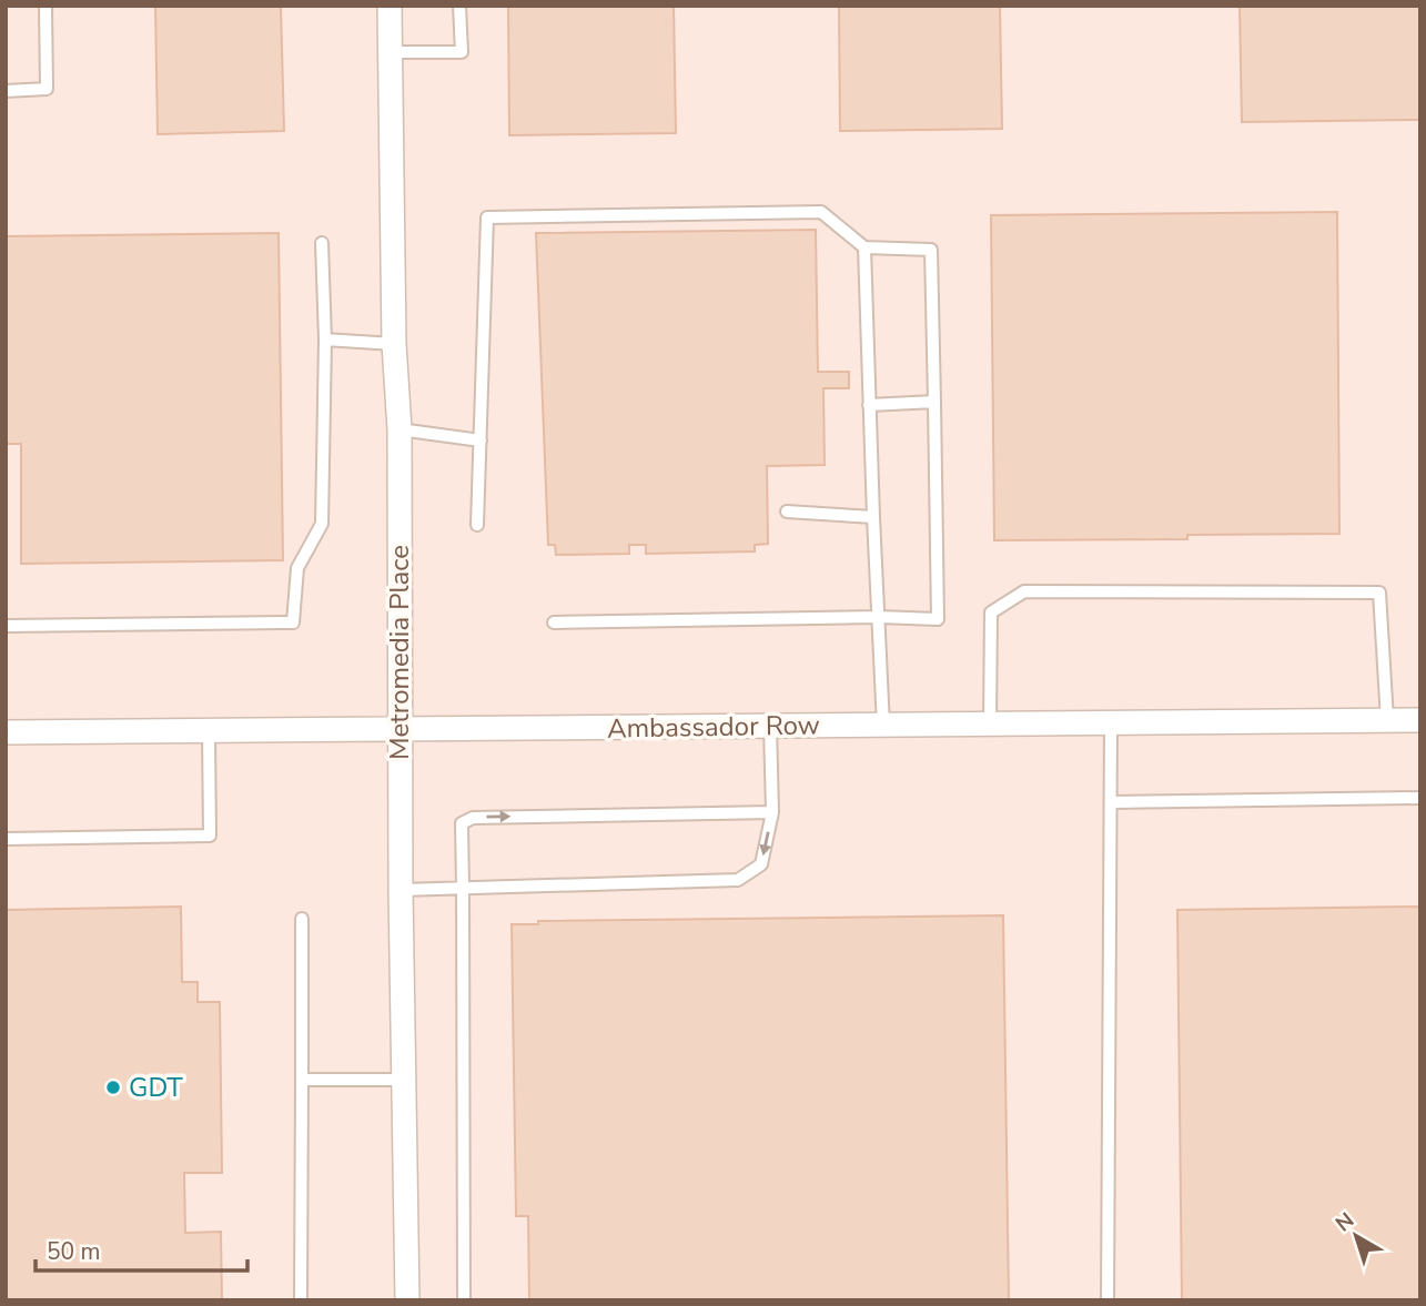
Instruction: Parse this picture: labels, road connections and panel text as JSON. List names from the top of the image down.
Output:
{
  "streets": {
    "street": ["Metromedia Place", "Ambassador Row"]
  },
  "crossings": [
    ["Metromedia Place", "Ambassador Row"]
  ],
  "places": ["GDT"],
  "scale_bar": "50 m",
  "north": "top left"
}
